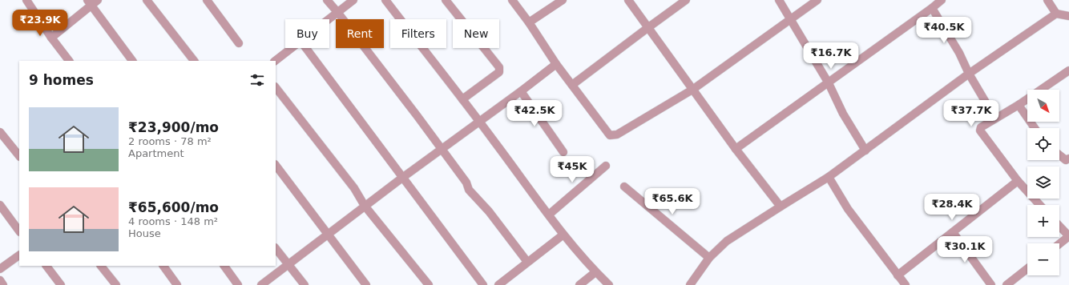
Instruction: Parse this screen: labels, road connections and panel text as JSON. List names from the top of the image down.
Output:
{
  "north": "bottom right",
  "page": {
    "price": [
      "₹23.9K",
      "₹40.5K",
      "₹16.7K",
      "₹42.5K",
      "₹37.7K",
      "₹45K",
      "₹65.6K",
      "₹28.4K",
      "₹30.1K"
    ],
    "chip": [
      "Buy",
      "Rent",
      "Filters",
      "New"
    ],
    "heading": "9 homes",
    "map_buttons": ["+", "−"],
    "list": [
      {
        "name": "₹23,900/mo",
        "note": "2 rooms · 78 m² · Apartment"
      },
      {
        "name": "₹65,600/mo",
        "note": "4 rooms · 148 m² · House"
      }
    ]
  }
}
